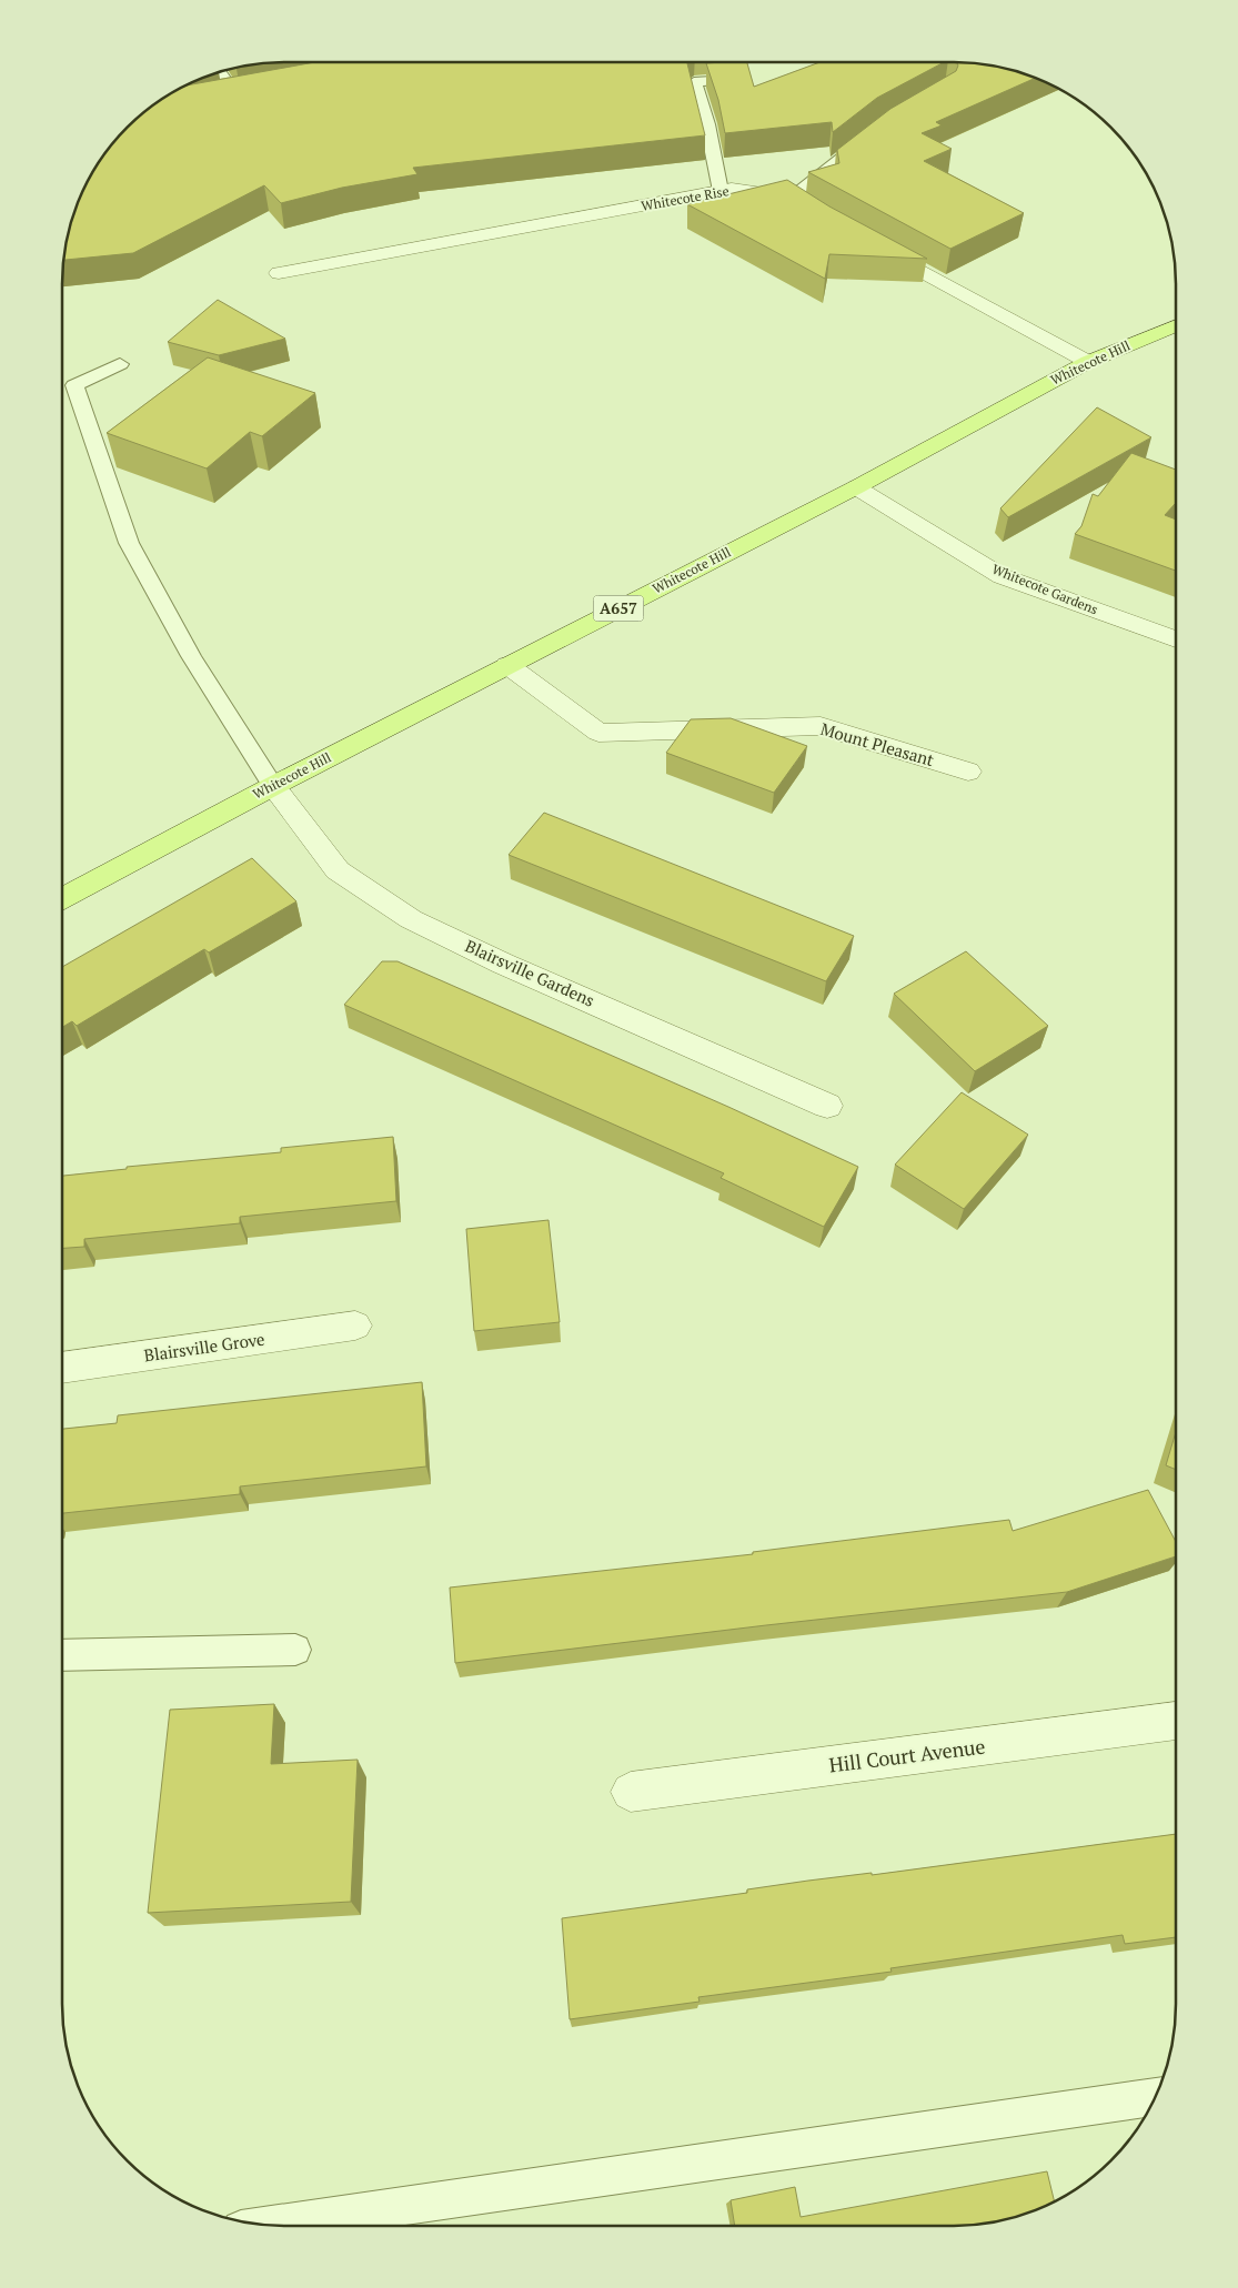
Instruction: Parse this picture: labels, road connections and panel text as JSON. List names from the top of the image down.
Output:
{
  "streets": {
    "main road": ["Whitecote Hill", "A657"],
    "street": [
      "Whitecote Rise",
      "Whitecote Gardens",
      "Mount Pleasant",
      "Blairsville Gardens",
      "Blairsville Grove",
      "Hill Court Avenue"
    ]
  },
  "crossings": [
    ["Whitecote Hill", "Whitecote Gardens"],
    ["Whitecote Hill", "Mount Pleasant"],
    ["Whitecote Hill", "Blairsville Gardens"]
  ]
}
